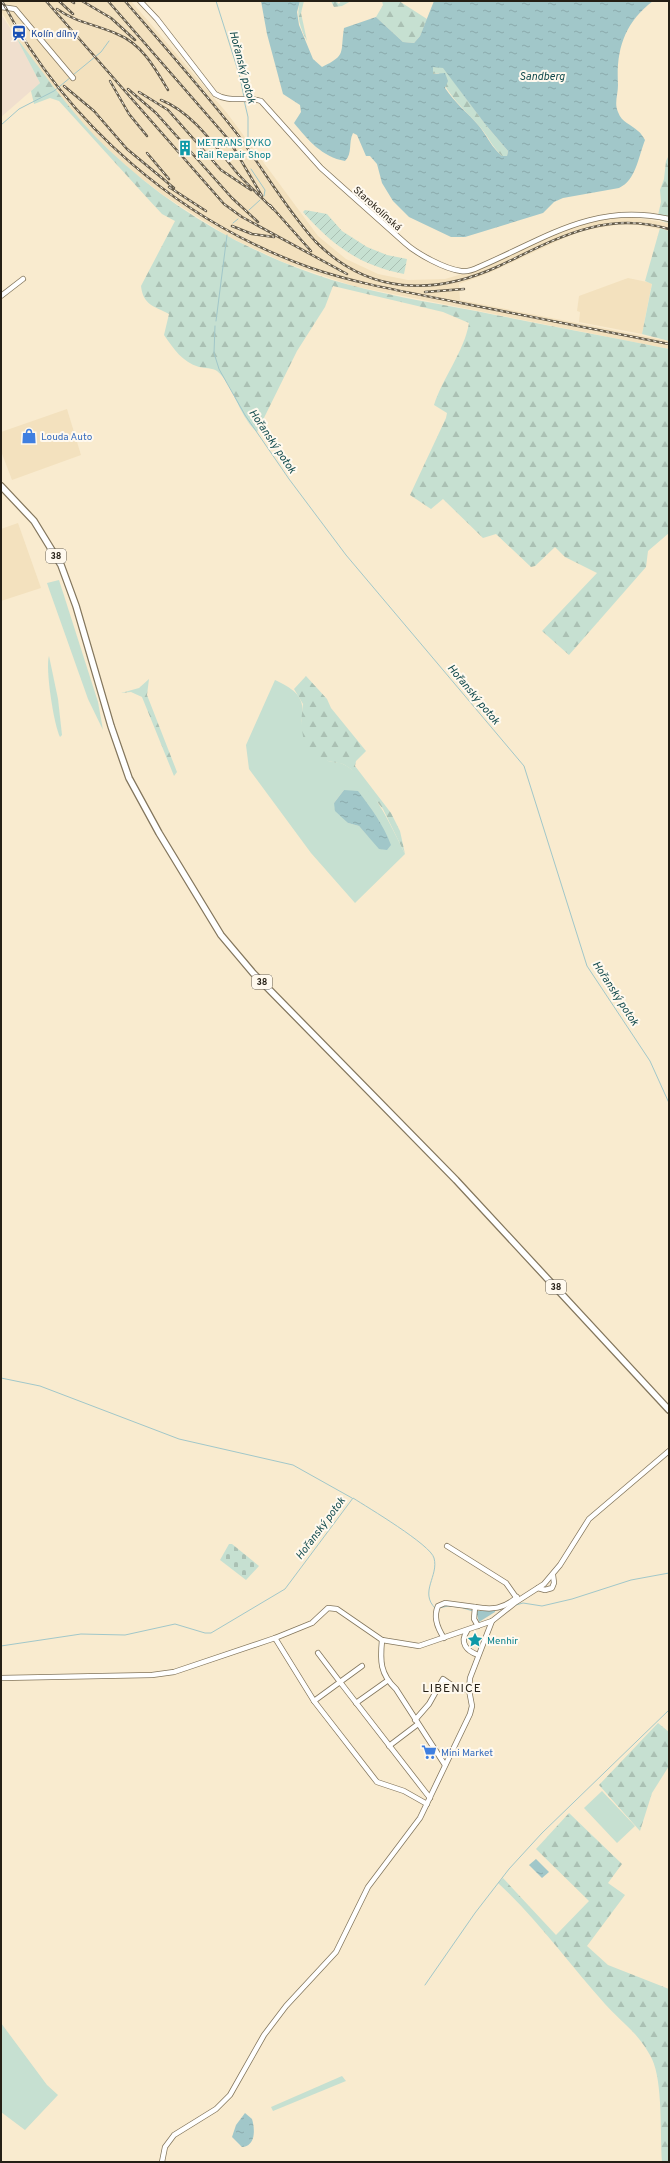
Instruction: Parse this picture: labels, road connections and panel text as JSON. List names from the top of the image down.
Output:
{
  "streets": {
    "main road": ["38"],
    "street": ["Starokolínská"]
  },
  "districts": ["LIBENICE"],
  "water": ["Hořanský potok", "Sandberg"],
  "places": {
    "station": ["Kolín dílny"],
    "building": ["METRANS DYKO Rail Repair Shop"],
    "shop": ["Louda Auto"],
    "place": ["Menhir"],
    "supermarket": ["Mini Market"]
  }
}
